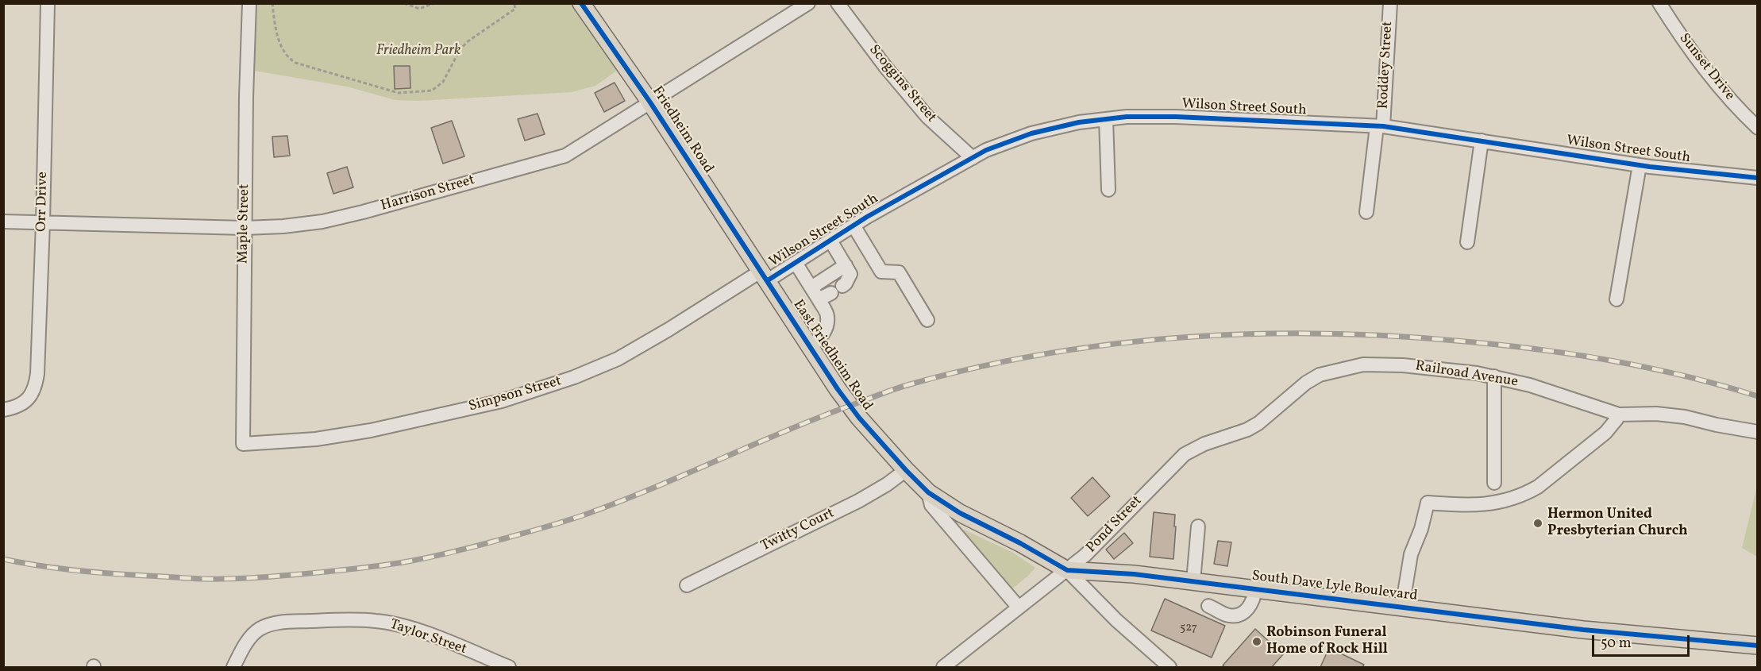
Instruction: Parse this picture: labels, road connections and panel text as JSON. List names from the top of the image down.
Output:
{
  "streets": {
    "main road": ["Friedheim Road", "East Friedheim Road", "South Dave Lyle Boulevard"],
    "street": [
      "Roddey Street",
      "Sunset Drive",
      "Scoggins Street",
      "Wilson Street South",
      "Harrison Street",
      "Orr Drive",
      "Maple Street",
      "Railroad Avenue",
      "Simpson Street",
      "Pond Street",
      "Twitty Court",
      "Taylor Street"
    ]
  },
  "crossings": [
    ["Roddey Street", "Wilson Street South"],
    ["Scoggins Street", "Wilson Street South"],
    ["Wilson Street South", "Friedheim Road"],
    ["Wilson Street South", "East Friedheim Road"],
    ["Wilson Street South", "Simpson Street"],
    ["Friedheim Road", "Harrison Street"],
    ["Friedheim Road", "East Friedheim Road"],
    ["Friedheim Road", "Simpson Street"],
    ["Harrison Street", "Orr Drive"],
    ["Harrison Street", "Maple Street"],
    ["Maple Street", "Simpson Street"],
    ["East Friedheim Road", "Simpson Street"],
    ["East Friedheim Road", "Pond Street"],
    ["East Friedheim Road", "Twitty Court"],
    ["East Friedheim Road", "South Dave Lyle Boulevard"],
    ["Railroad Avenue", "Pond Street"],
    ["Pond Street", "South Dave Lyle Boulevard"]
  ],
  "parks": ["Friedheim Park"],
  "places": ["Hermon United Presbyterian Church", "Robinson Funeral Home of Rock Hill"],
  "house_numbers": ["527"],
  "scale_bar": "50 m"
}
